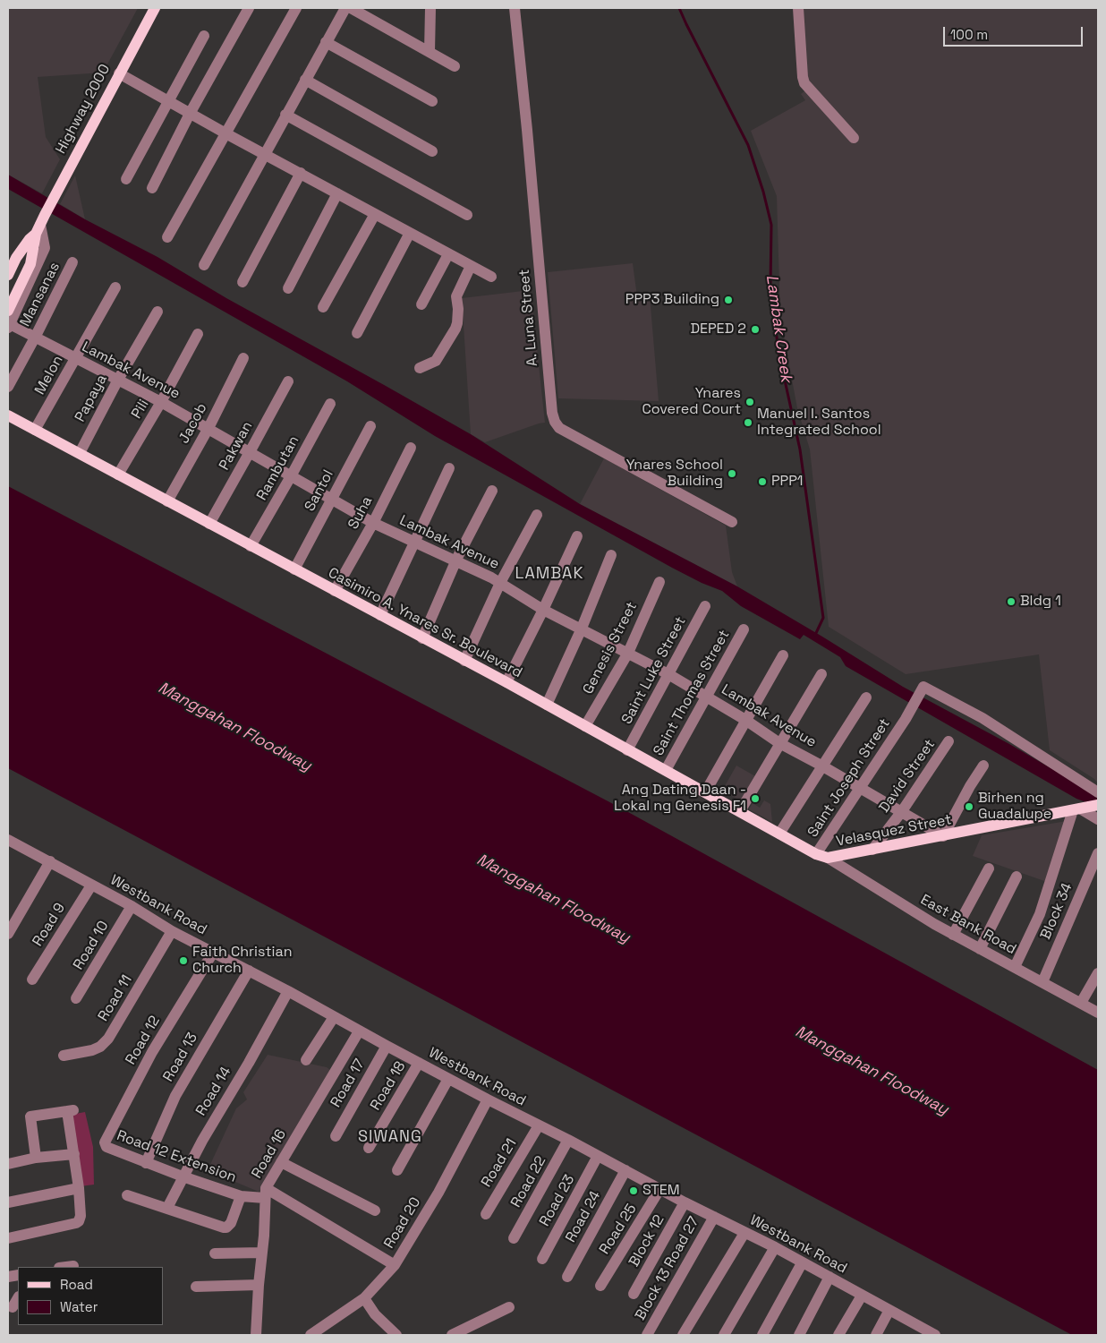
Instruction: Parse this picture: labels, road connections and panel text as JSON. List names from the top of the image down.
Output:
{
  "streets": {
    "main road": ["Highway 2000", "Casimiro A. Ynares Sr. Boulevard", "Velasquez Street"],
    "street": [
      "Mansanas",
      "A. Luna Street",
      "Lambak Avenue",
      "Melon",
      "Papaya",
      "Pili",
      "Jacob",
      "Pakwan",
      "Rambutan",
      "Santol",
      "Suha",
      "Genesis Street",
      "Saint Luke Street",
      "Saint Thomas Street",
      "David Street",
      "Saint Joseph Street",
      "Westbank Road",
      "Block 34",
      "Road 9",
      "East Bank Road",
      "Road 10",
      "Road 11",
      "Road 12",
      "Road 13",
      "Road 17",
      "Road 18",
      "Road 14",
      "Road 16",
      "Road 12 Extension",
      "Road 21",
      "Road 22",
      "Road 23",
      "Road 24",
      "Road 20",
      "Road 25",
      "Block 12",
      "Block 13 Road 27"
    ]
  },
  "crossings": [
    ["Mansanas", "Lambak Avenue"],
    ["Lambak Avenue", "Melon"],
    ["Lambak Avenue", "Papaya"],
    ["Lambak Avenue", "Pili"],
    ["Lambak Avenue", "Jacob"],
    ["Lambak Avenue", "Pakwan"],
    ["Lambak Avenue", "Rambutan"],
    ["Lambak Avenue", "Santol"],
    ["Lambak Avenue", "Suha"],
    ["Lambak Avenue", "Genesis Street"],
    ["Lambak Avenue", "Saint Luke Street"],
    ["Lambak Avenue", "Saint Thomas Street"],
    ["Lambak Avenue", "David Street"],
    ["Lambak Avenue", "Saint Joseph Street"],
    ["Lambak Avenue", "Velasquez Street"],
    ["Melon", "Casimiro A. Ynares Sr. Boulevard"],
    ["Papaya", "Casimiro A. Ynares Sr. Boulevard"],
    ["Pili", "Casimiro A. Ynares Sr. Boulevard"],
    ["Jacob", "Casimiro A. Ynares Sr. Boulevard"],
    ["Pakwan", "Casimiro A. Ynares Sr. Boulevard"],
    ["Rambutan", "Casimiro A. Ynares Sr. Boulevard"],
    ["Santol", "Casimiro A. Ynares Sr. Boulevard"],
    ["Suha", "Casimiro A. Ynares Sr. Boulevard"],
    ["Casimiro A. Ynares Sr. Boulevard", "Genesis Street"],
    ["Casimiro A. Ynares Sr. Boulevard", "Saint Luke Street"],
    ["Casimiro A. Ynares Sr. Boulevard", "Saint Thomas Street"],
    ["Casimiro A. Ynares Sr. Boulevard", "Saint Joseph Street"],
    ["Casimiro A. Ynares Sr. Boulevard", "Velasquez Street"],
    ["Casimiro A. Ynares Sr. Boulevard", "East Bank Road"],
    ["David Street", "Velasquez Street"],
    ["Velasquez Street", "East Bank Road"],
    ["Westbank Road", "Road 9"],
    ["Westbank Road", "Road 10"],
    ["Westbank Road", "Road 11"],
    ["Westbank Road", "Road 12"],
    ["Westbank Road", "Road 13"],
    ["Westbank Road", "Road 17"],
    ["Westbank Road", "Road 18"],
    ["Westbank Road", "Road 14"],
    ["Westbank Road", "Road 16"],
    ["Westbank Road", "Road 21"],
    ["Westbank Road", "Road 22"],
    ["Westbank Road", "Road 23"],
    ["Westbank Road", "Road 24"],
    ["Westbank Road", "Road 20"],
    ["Westbank Road", "Road 25"],
    ["Westbank Road", "Block 12"],
    ["Westbank Road", "Block 13 Road 27"],
    ["Block 34", "East Bank Road"],
    ["Road 12", "Road 12 Extension"],
    ["Road 13", "Road 12 Extension"],
    ["Road 14", "Road 12 Extension"],
    ["Road 16", "Road 12 Extension"]
  ],
  "districts": ["LAMBAK", "SIWANG"],
  "water": ["Lambak Creek", "Manggahan Floodway"],
  "places": [
    "PPP3 Building",
    "DEPED 2",
    "Ynares Covered Court",
    "Manuel I. Santos Integrated School",
    "Ynares School Building",
    "PPP1",
    "Bldg 1",
    "Ang Dating Daan - Lokal ng Genesis F1",
    "Birhen ng Guadalupe",
    "Faith Christian Church",
    "STEM"
  ],
  "legend": ["Road", "Water"],
  "scale_bar": "100 m"
}
